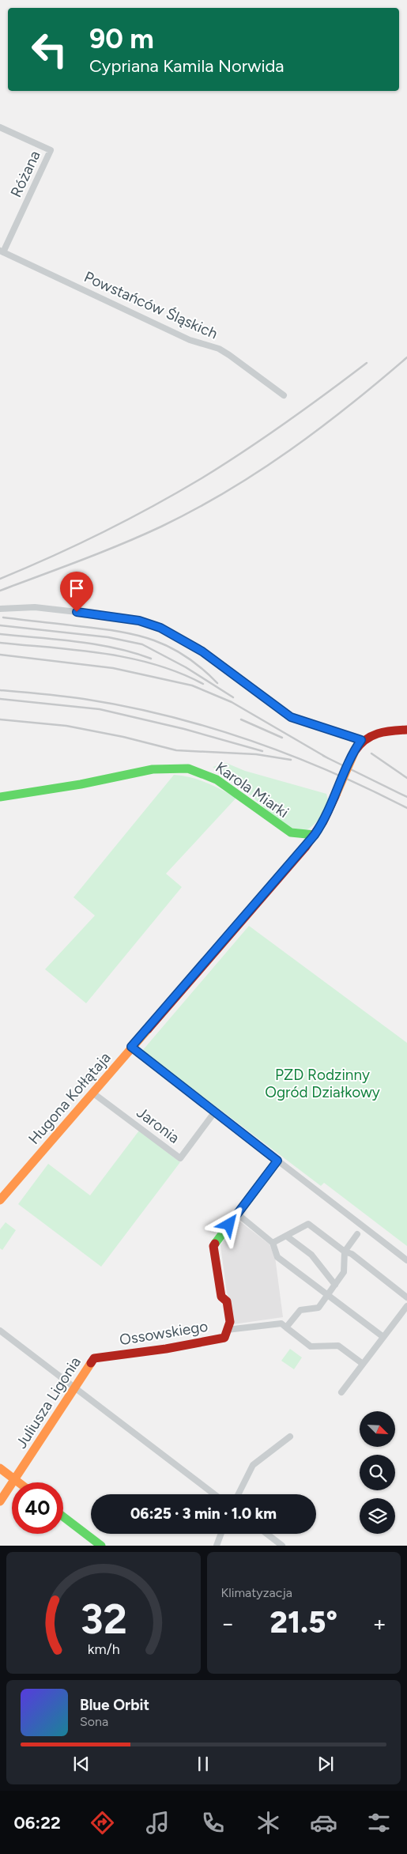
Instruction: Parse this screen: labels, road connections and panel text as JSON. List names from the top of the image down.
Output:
{
  "streets": {
    "street": [
      "Różana",
      "Powstańców Śląskich",
      "Karola Miarki",
      "Hugona Kołłątaja",
      "Jaronia",
      "Ossowskiego",
      "Juliusza Ligonia"
    ]
  },
  "crossings": [
    ["Różana", "Powstańców Śląskich"],
    ["Karola Miarki", "Hugona Kołłątaja"],
    ["Hugona Kołłątaja", "Jaronia"],
    ["Ossowskiego", "Juliusza Ligonia"]
  ],
  "parks": ["PZD Rodzinny Ogród Działkowy"],
  "north": "bottom right",
  "page": {
    "turn": ["90 m", "Cypriana Kamila Norwida"],
    "limit": "40",
    "trip": "06:25 · 3 min · 1.0 km",
    "tile": "Klimatyzacja",
    "heat": ["−", "21.5°", "+"],
    "song": ["Blue Orbit", "Sona"],
    "tabs": "06:22",
    "gauge": ["32", "km/h"]
  }
}
